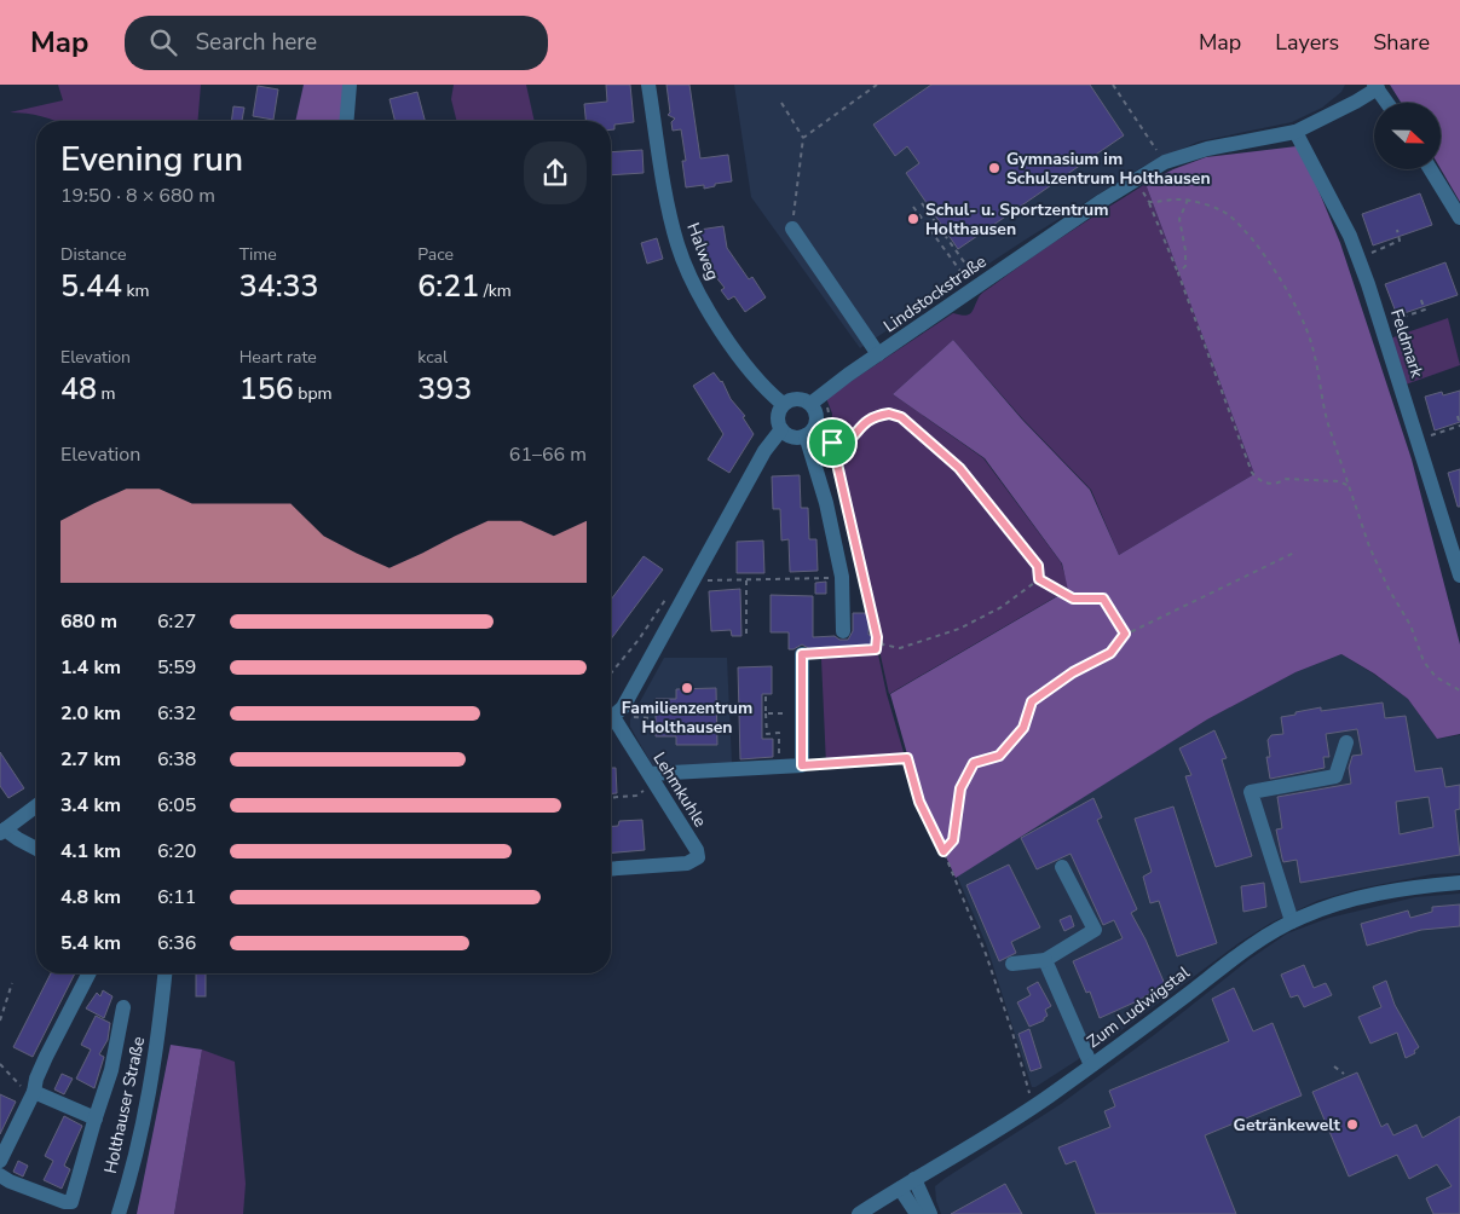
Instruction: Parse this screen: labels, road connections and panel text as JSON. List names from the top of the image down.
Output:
{
  "streets": {
    "street": [
      "Halweg",
      "Lindstockstraße",
      "Feldmark",
      "Lehmkuhle",
      "Zum Ludwigstal",
      "Holthauser Straße"
    ]
  },
  "crossings": [
    ["Halweg", "Lindstockstraße"],
    ["Lindstockstraße", "Feldmark"]
  ],
  "places": [
    "Gymnasium im Schulzentrum Holthausen",
    "Schul- u. Sportzentrum Holthausen",
    "Familienzentrum Holthausen",
    "Getränkewelt"
  ],
  "north": "right",
  "page": {
    "header": "Map",
    "search": "Search here",
    "nav": ["Map", "Layers", "Share"],
    "heading": ["Evening run", "19:50 · 8 × 680 m"],
    "stats": [
      ["Distance", "5.44 km"],
      ["Time", "34:33"],
      ["Pace", "6:21 /km"],
      ["Elevation", "48 m"],
      ["Heart rate", "156 bpm"],
      ["kcal", "393"]
    ],
    "chart": ["Elevation", "61–66 m"],
    "list": [
      {
        "name": "680 m",
        "note": "6:27"
      },
      {
        "name": "1.4 km",
        "note": "5:59"
      },
      {
        "name": "2.0 km",
        "note": "6:32"
      },
      {
        "name": "2.7 km",
        "note": "6:38"
      },
      {
        "name": "3.4 km",
        "note": "6:05"
      },
      {
        "name": "4.1 km",
        "note": "6:20"
      },
      {
        "name": "4.8 km",
        "note": "6:11"
      },
      {
        "name": "5.4 km",
        "note": "6:36"
      }
    ]
  }
}
